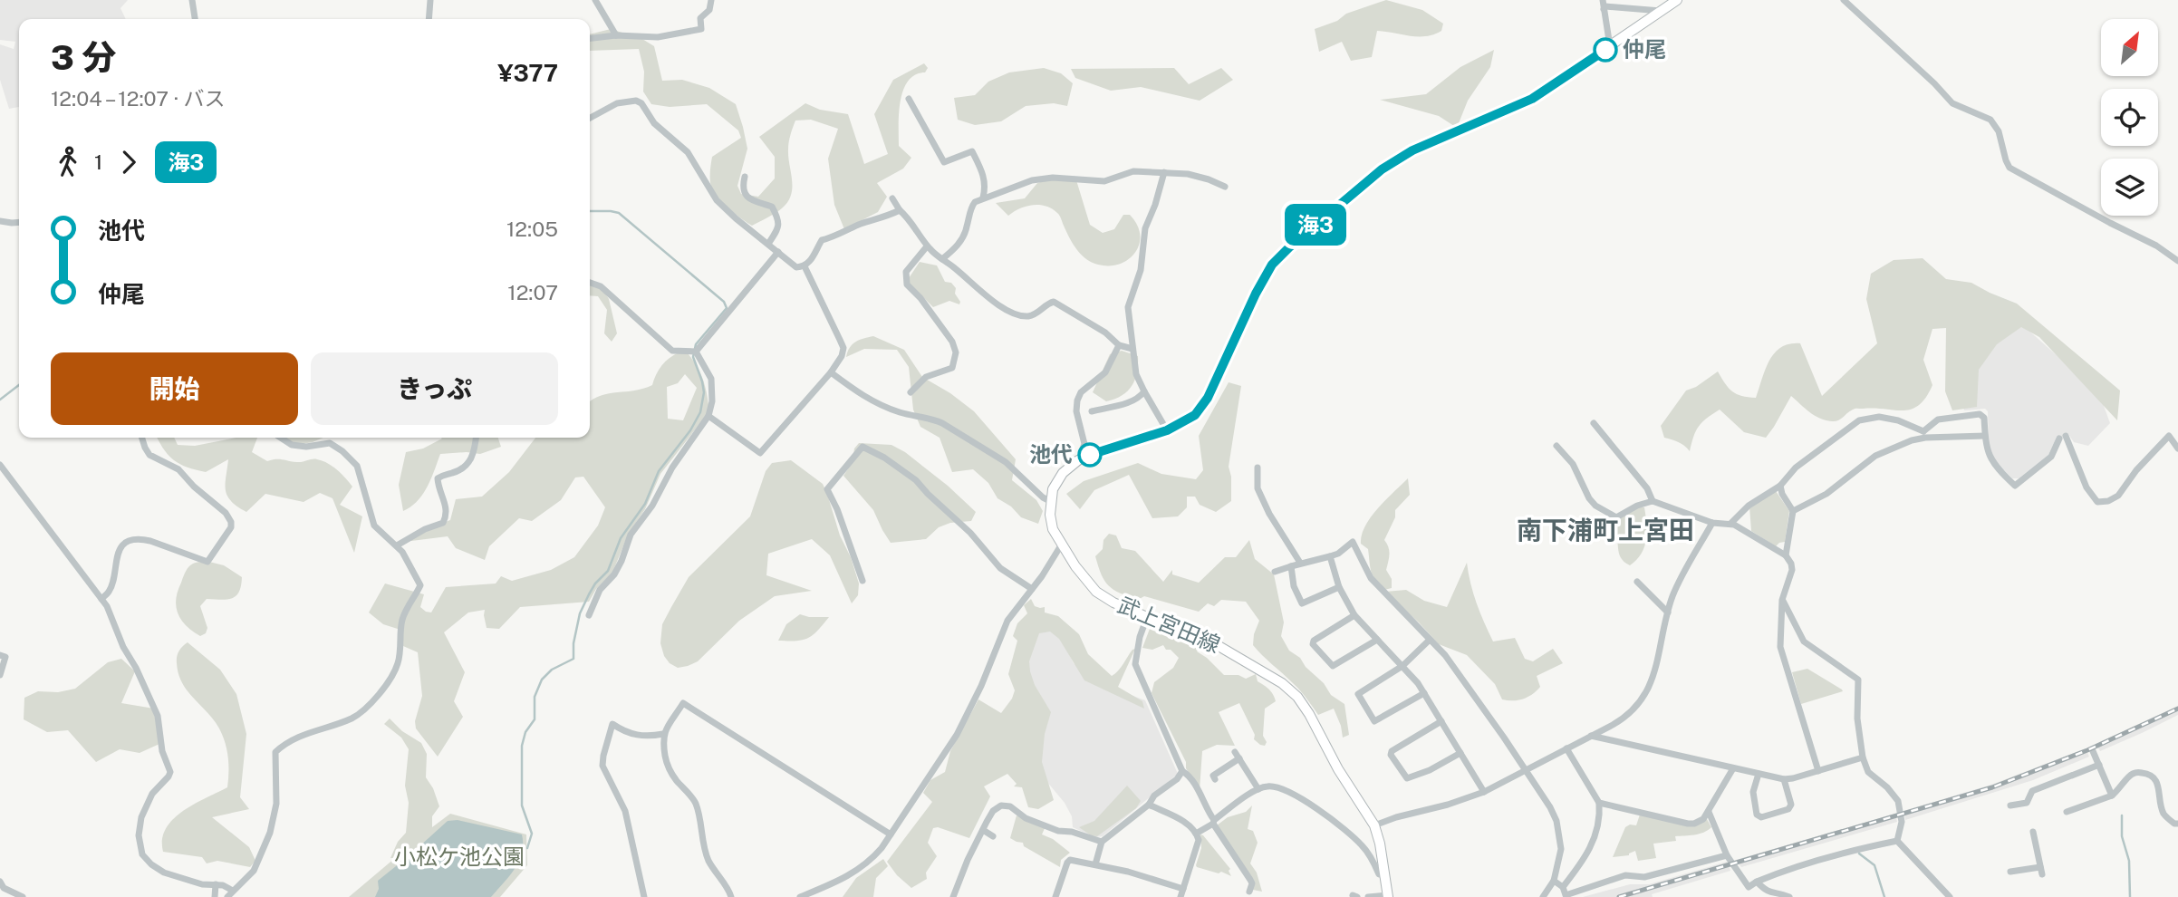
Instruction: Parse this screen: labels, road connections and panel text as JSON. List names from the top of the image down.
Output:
{
  "streets": {
    "main road": ["武上宮田線"]
  },
  "districts": ["南下浦町上宮田"],
  "parks": ["小松ケ池公園"],
  "places": ["仲尾", "池代"],
  "lines": ["bus line 海3"],
  "north": "top right",
  "page": {
    "on_map": "海3",
    "heading": ["3 分", "12:04 – 12:07 · バス", "¥377"],
    "legs": ["1", "海3"],
    "list": [
      {
        "name": "池代",
        "value": "12:05"
      },
      {
        "name": "仲尾",
        "value": "12:07"
      }
    ],
    "buttons": ["開始", "きっぷ"]
  }
}
